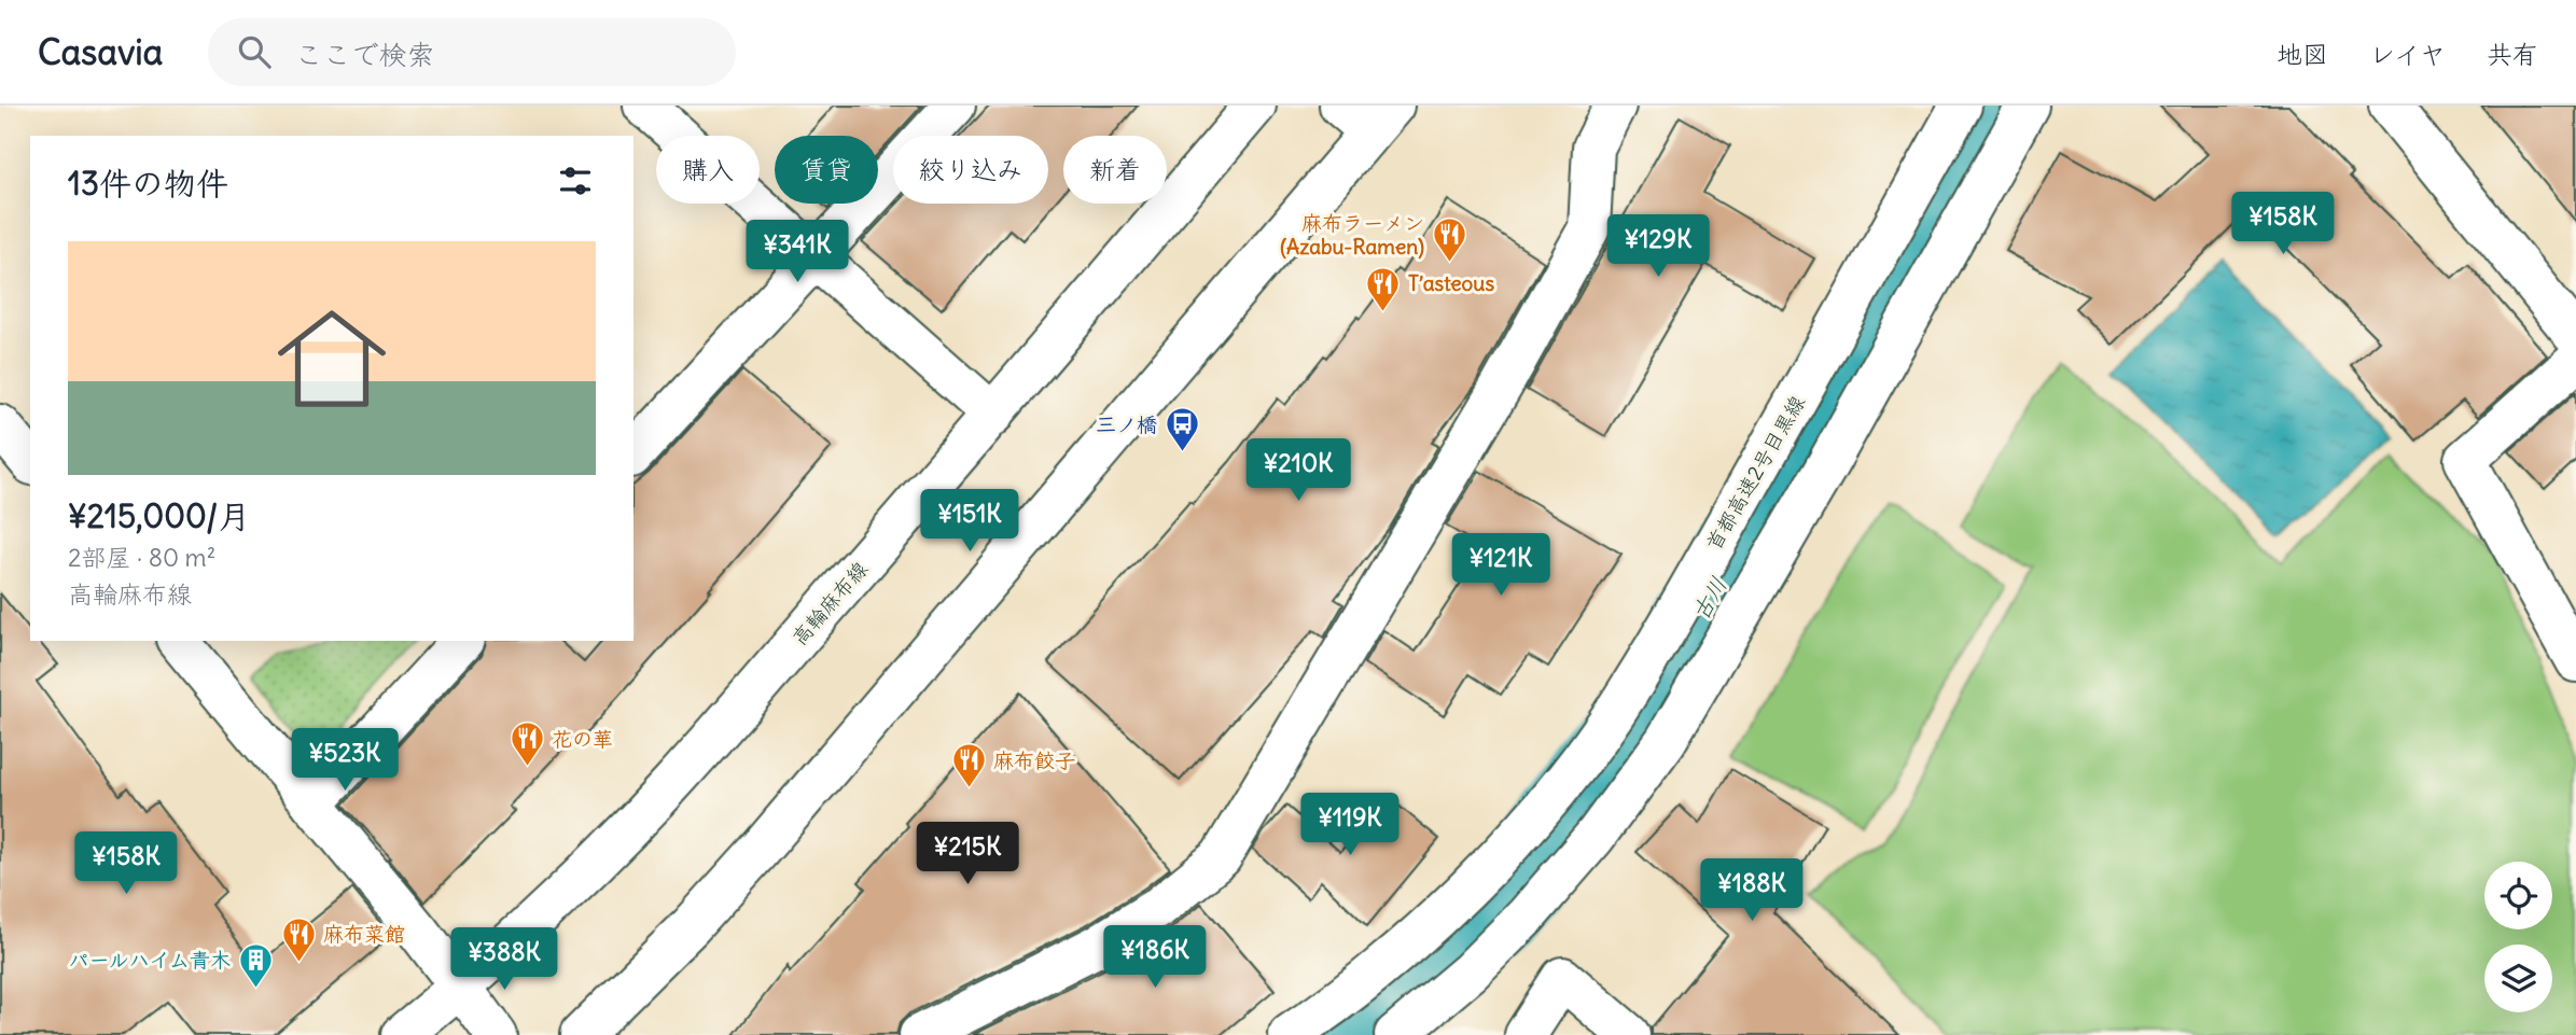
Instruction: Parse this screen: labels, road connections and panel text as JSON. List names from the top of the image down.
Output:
{
  "streets": {
    "main road": ["首都高速2号目黒線", "高輪麻布線"]
  },
  "water": ["古川"],
  "places": {
    "restaurant": [
      "麻布ラーメン (Azabu-Ramen)",
      "T’asteous",
      "花の華",
      "麻布餃子",
      "麻布菜館"
    ],
    "bus stop": ["三ノ橋"],
    "building": ["パールハイム青木"]
  },
  "page": {
    "header": "Casavia",
    "search": "ここで検索",
    "nav": ["地図", "レイヤ", "共有"],
    "chip": [
      "購入",
      "賃貸",
      "絞り込み",
      "新着"
    ],
    "heading": "13件の物件",
    "price": [
      "¥158K",
      "¥129K",
      "¥341K",
      "¥210K",
      "¥151K",
      "¥121K",
      "¥523K",
      "¥119K",
      "¥215K",
      "¥158K",
      "¥188K",
      "¥186K",
      "¥388K"
    ],
    "list": [
      {
        "name": "¥215,000/月",
        "note": "2部屋 · 80 m² · 高輪麻布線"
      }
    ]
  }
}
